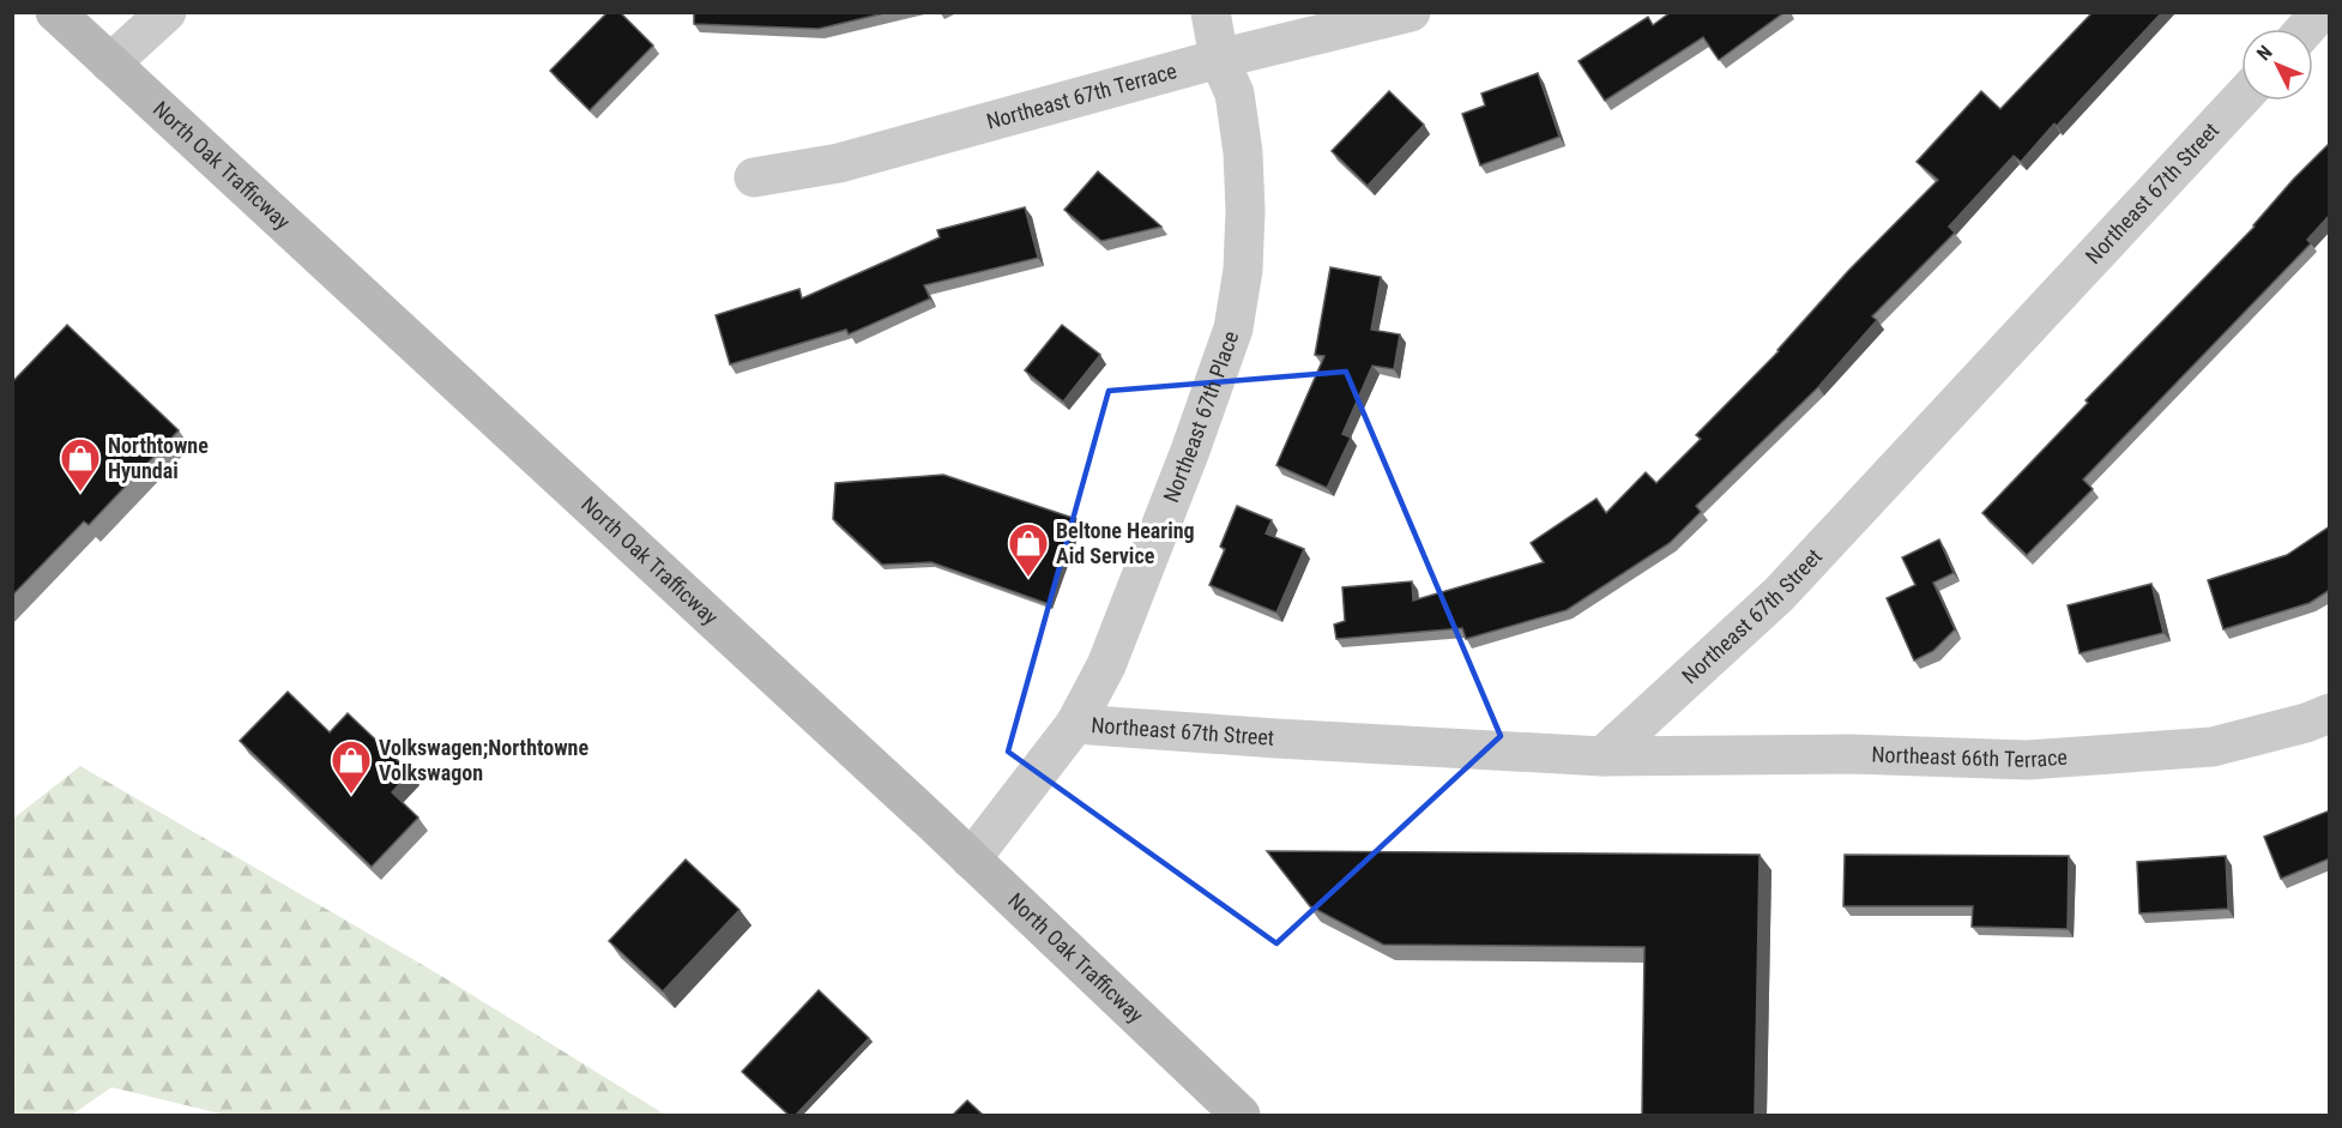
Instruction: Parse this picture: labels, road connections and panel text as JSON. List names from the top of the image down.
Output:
{
  "streets": {
    "main road": ["North Oak Trafficway"],
    "street": [
      "Northeast 67th Terrace",
      "Northeast 67th Street",
      "Northeast 67th Place",
      "Northeast 66th Terrace"
    ]
  },
  "crossings": [
    ["Northeast 67th Terrace", "Northeast 67th Place"],
    ["North Oak Trafficway", "Northeast 67th Place"],
    ["Northeast 67th Street", "Northeast 67th Place"],
    ["Northeast 67th Street", "Northeast 66th Terrace"]
  ],
  "places": {
    "shop": ["Northtowne Hyundai", "Beltone Hearing Aid Service", "Volkswagen;Northtowne Volkswagon"]
  },
  "north": "top left"
}
